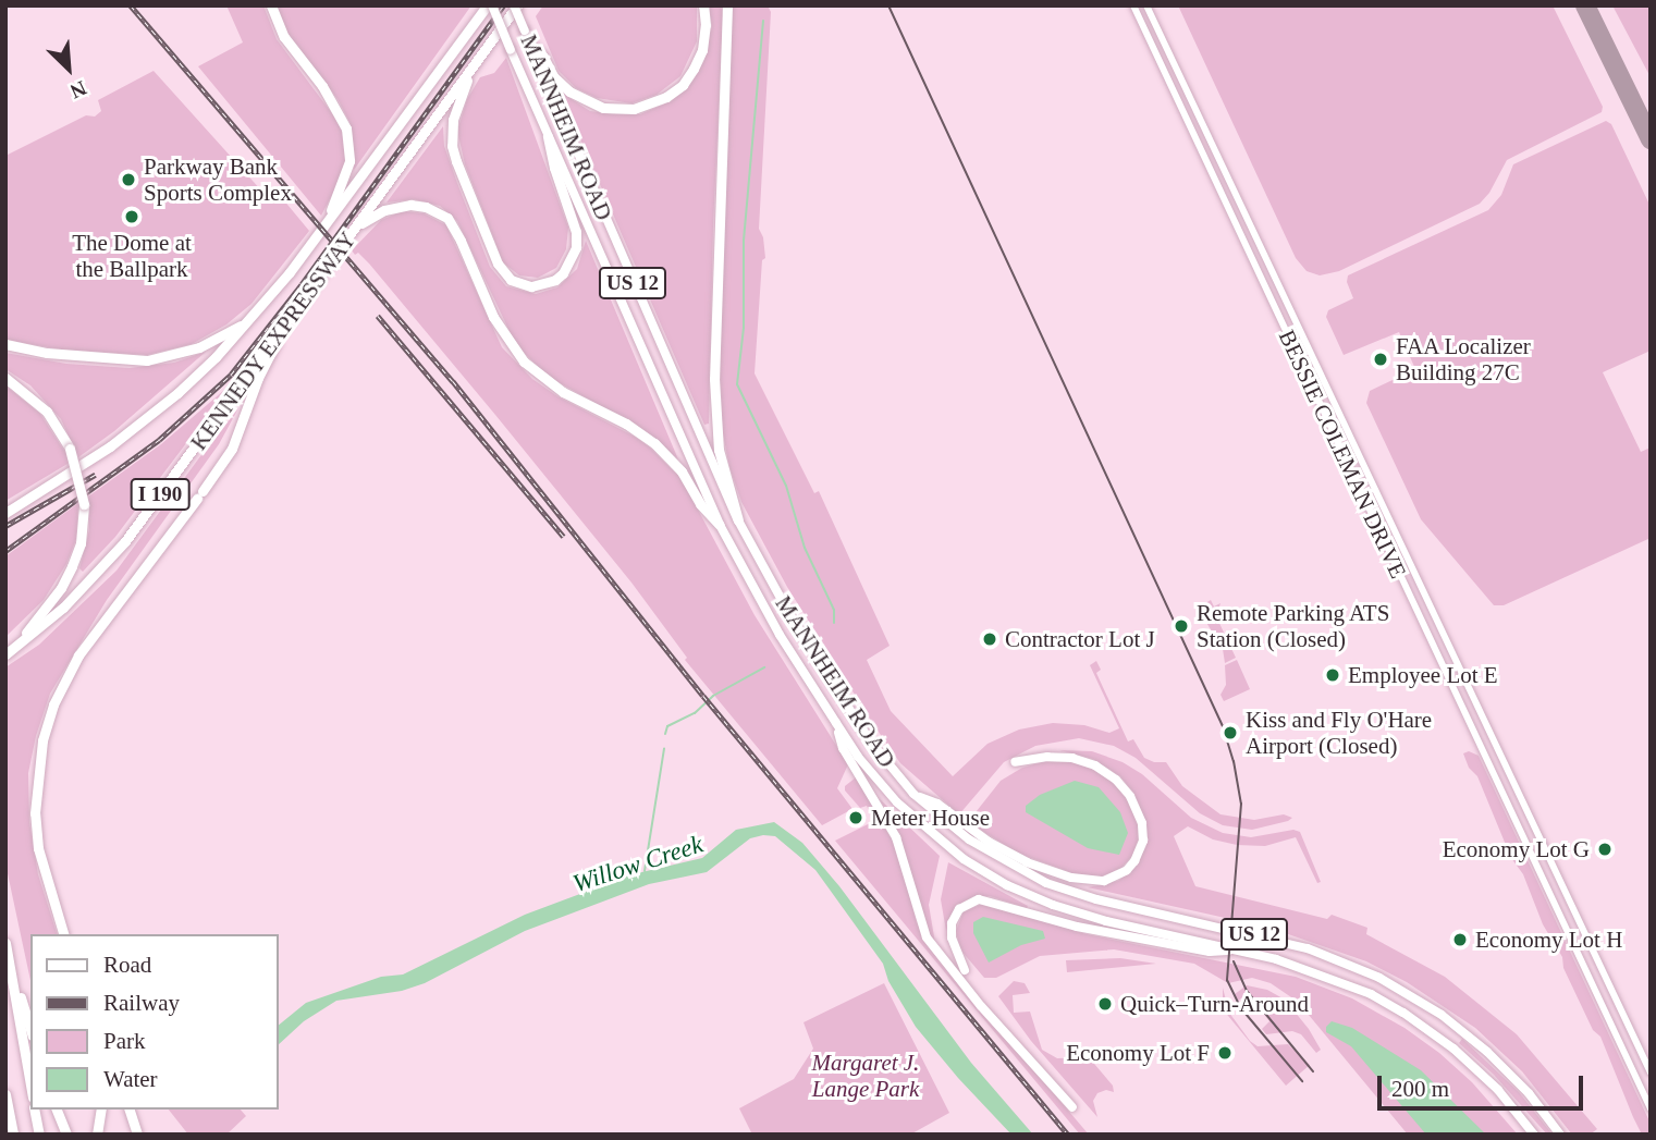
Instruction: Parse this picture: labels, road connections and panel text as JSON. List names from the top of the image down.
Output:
{
  "streets": {
    "highway": ["KENNEDY EXPRESSWAY", "I 190"],
    "main road": ["MANNHEIM ROAD", "US 12"],
    "street": ["BESSIE COLEMAN DRIVE"]
  },
  "crossings": [
    ["MANNHEIM ROAD", "KENNEDY EXPRESSWAY"]
  ],
  "water": ["Willow Creek"],
  "parks": ["Margaret J. Lange Park"],
  "places": [
    "Parkway Bank Sports Complex",
    "The Dome at the Ballpark",
    "FAA Localizer Building 27C",
    "Remote Parking ATS Station (Closed)",
    "Contractor Lot J",
    "Employee Lot E",
    "Kiss and Fly O'Hare Airport (Closed)",
    "Meter House",
    "Economy Lot G",
    "Economy Lot H",
    "Quick–Turn-Around",
    "Economy Lot F"
  ],
  "legend": [
    "Road",
    "Railway",
    "Park",
    "Water"
  ],
  "scale_bar": "200 m",
  "north": "bottom right"
}
